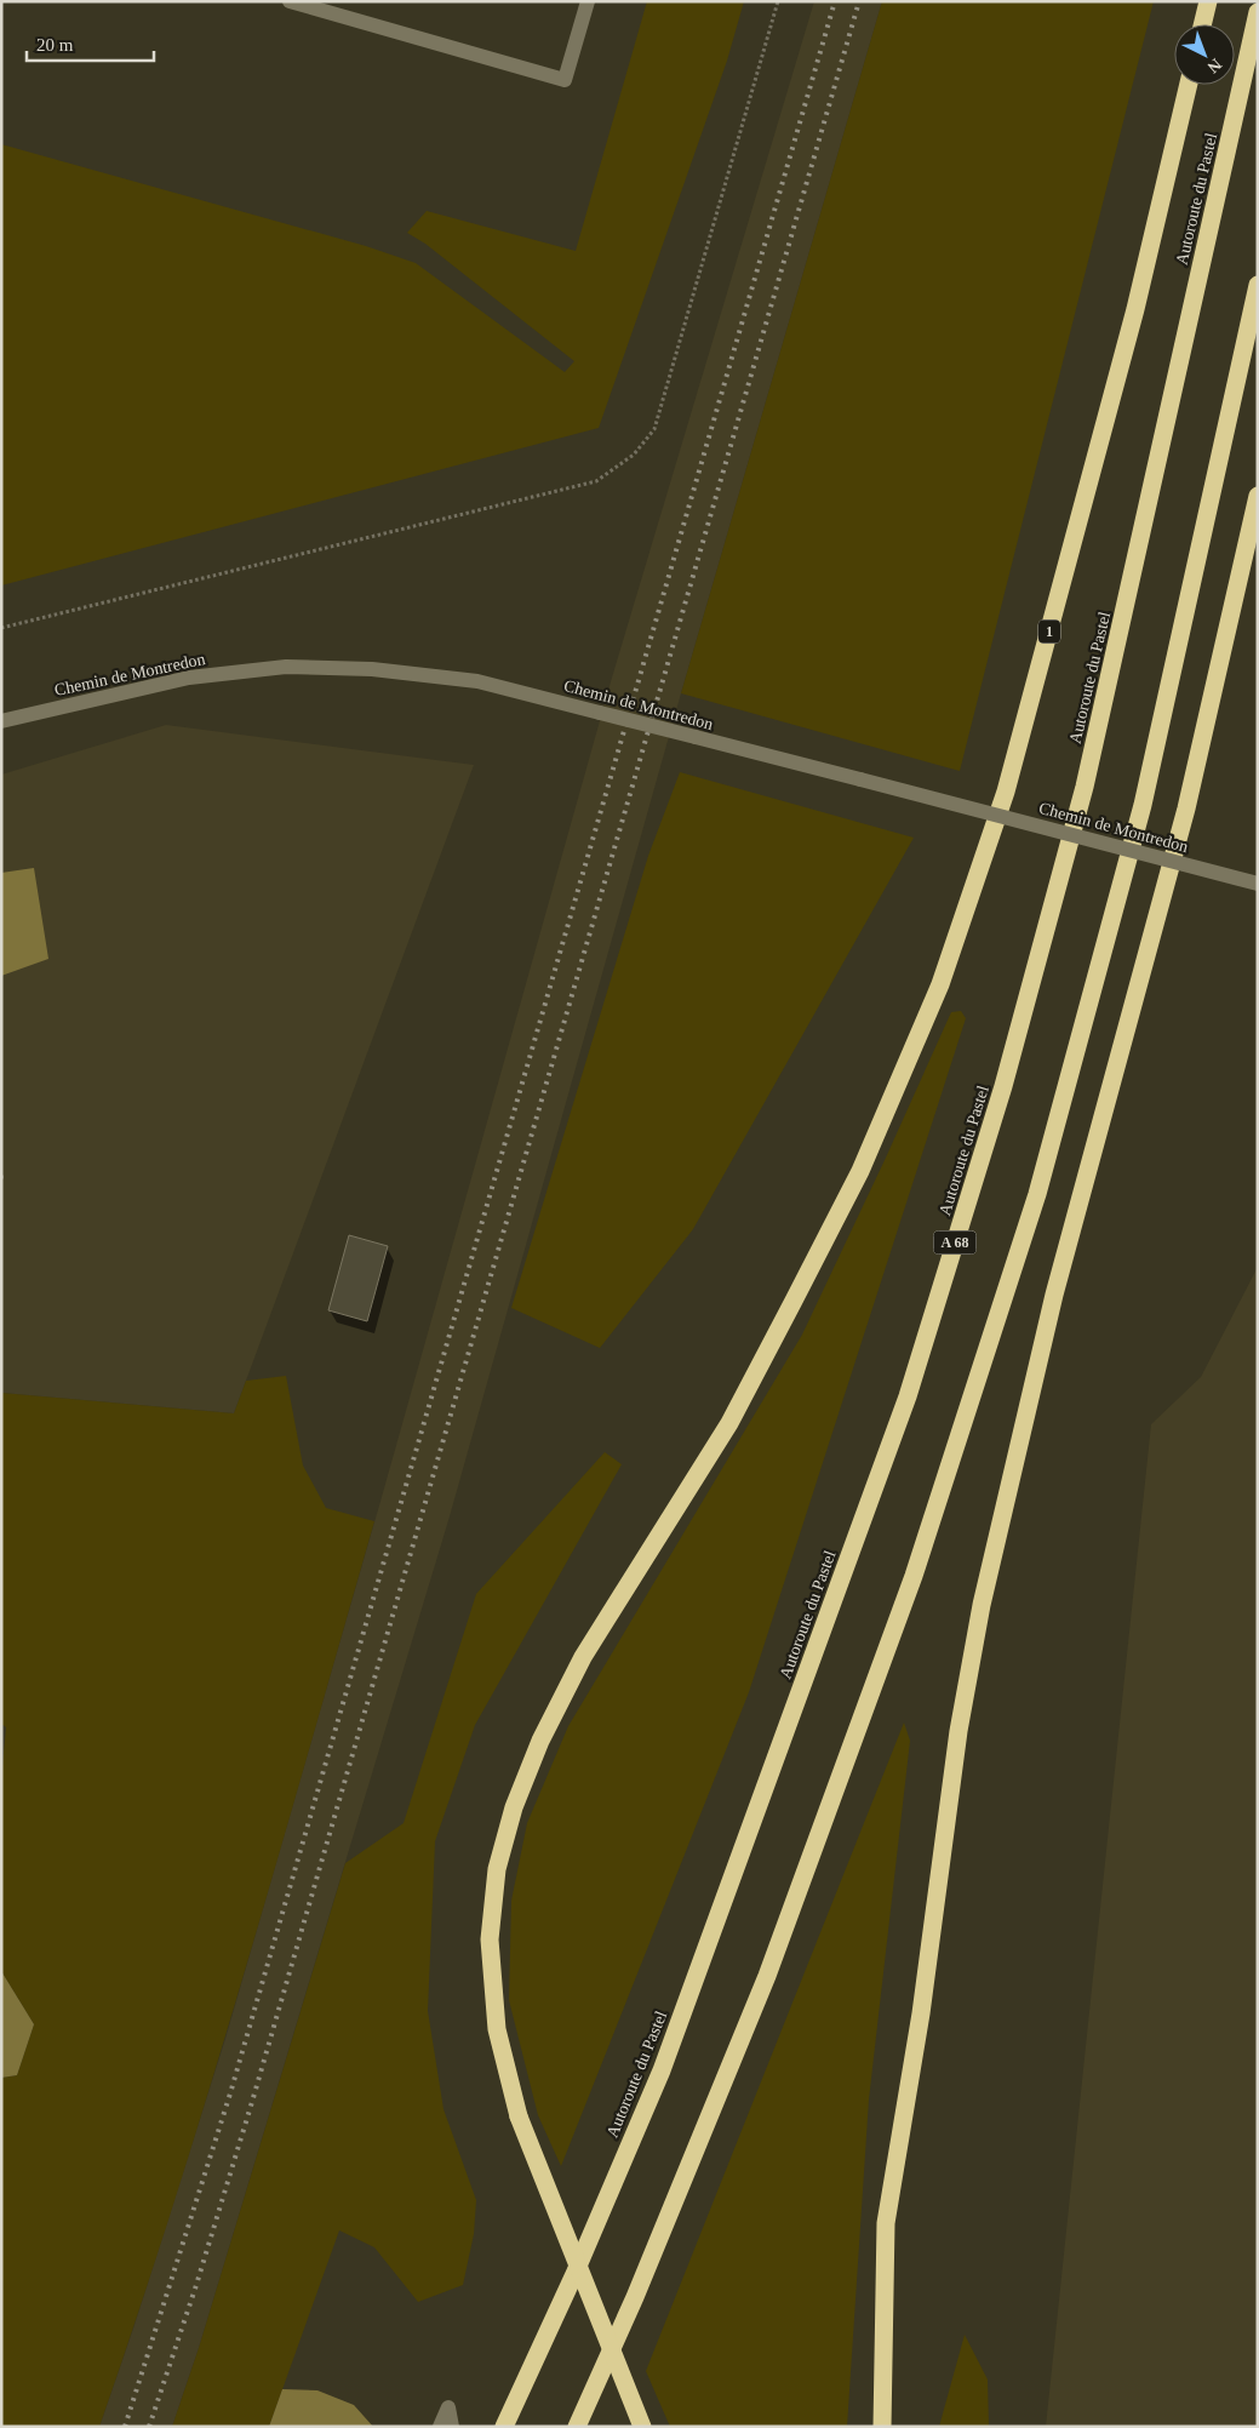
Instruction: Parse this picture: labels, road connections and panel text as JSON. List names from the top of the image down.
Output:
{
  "streets": {
    "highway": ["Autoroute du Pastel", "1", "A 68"],
    "street": ["Chemin de Montredon"]
  },
  "scale_bar": "20 m",
  "north": "bottom right"
}
